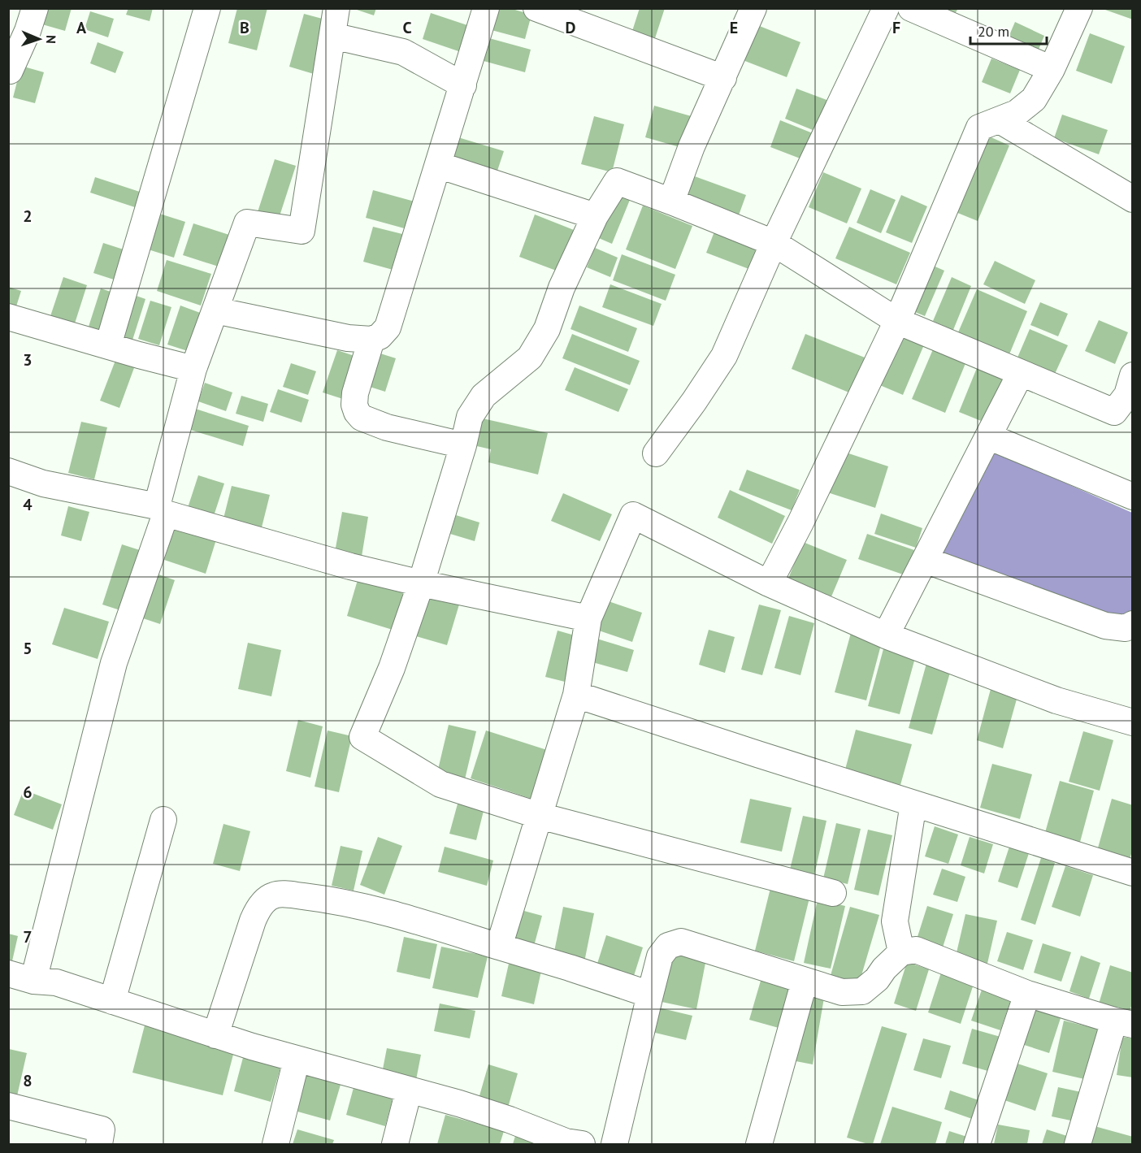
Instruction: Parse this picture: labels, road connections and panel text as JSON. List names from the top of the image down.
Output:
{
  "scale_bar": "20 m",
  "north": "right",
  "grid": {
    "columns": [
      "A",
      "B",
      "C",
      "D",
      "E",
      "F"
    ],
    "rows": [
      "2",
      "3",
      "4",
      "5",
      "6",
      "7",
      "8"
    ]
  }
}
